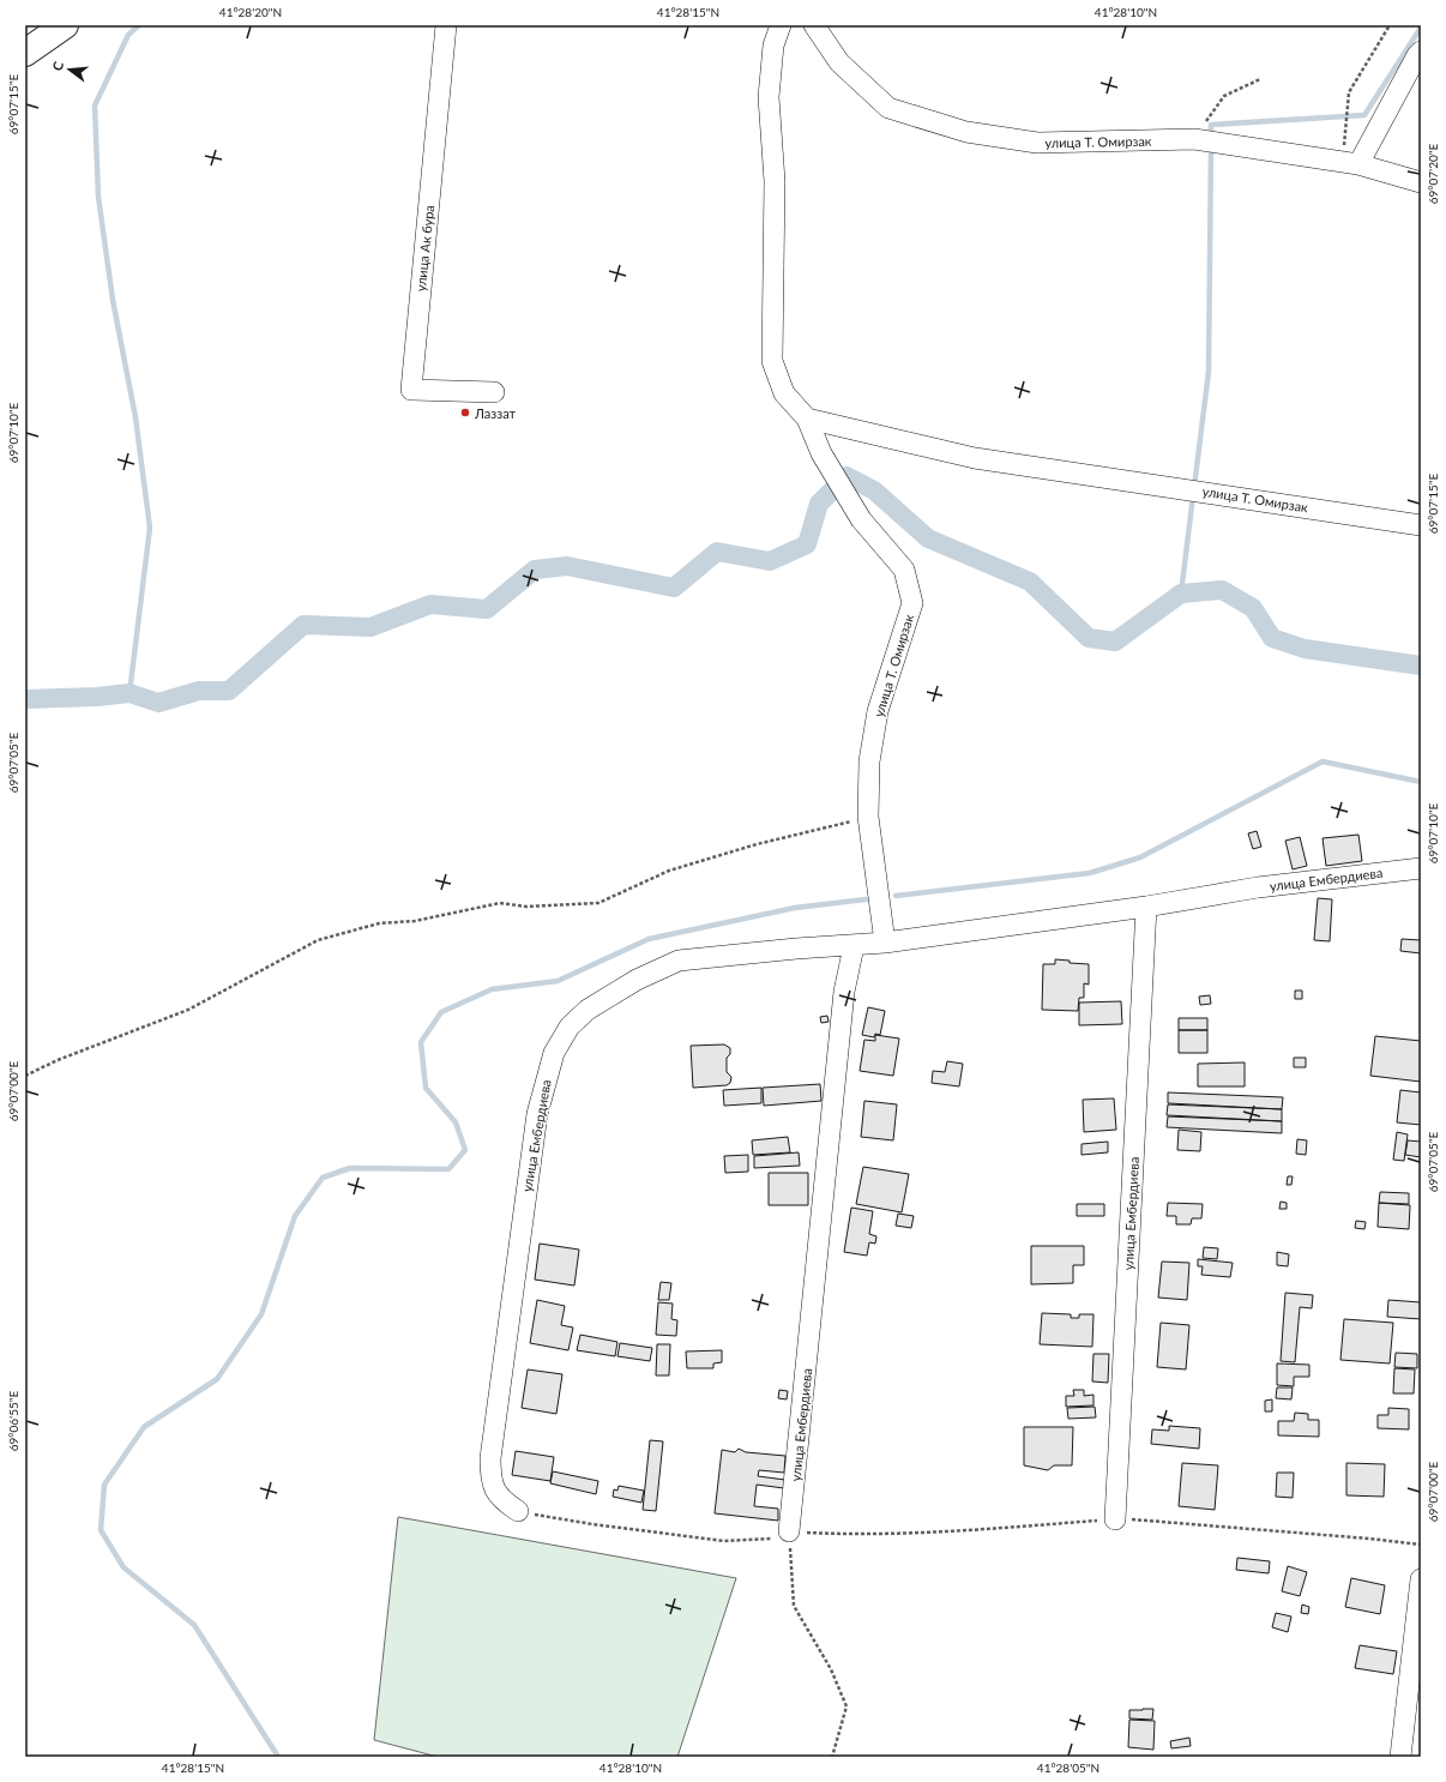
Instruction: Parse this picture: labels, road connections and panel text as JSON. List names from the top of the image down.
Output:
{
  "streets": {
    "street": ["улица Т. Омирзак", "улица Ак бура", "улица Ембердиева"]
  },
  "crossings": [
    ["улица Т. Омирзак", "улица Ембердиева"]
  ],
  "places": ["Лаззат"],
  "north": "left",
  "coordinates": [
    "41°28'20\"N",
    "41°28'15\"N",
    "41°28'10\"N",
    "69°07'15\"E",
    "69°07'20\"E",
    "69°07'10\"E",
    "69°07'05\"E",
    "69°07'00\"E",
    "69°06'55\"E",
    "41°28'05\"N"
  ]
}
